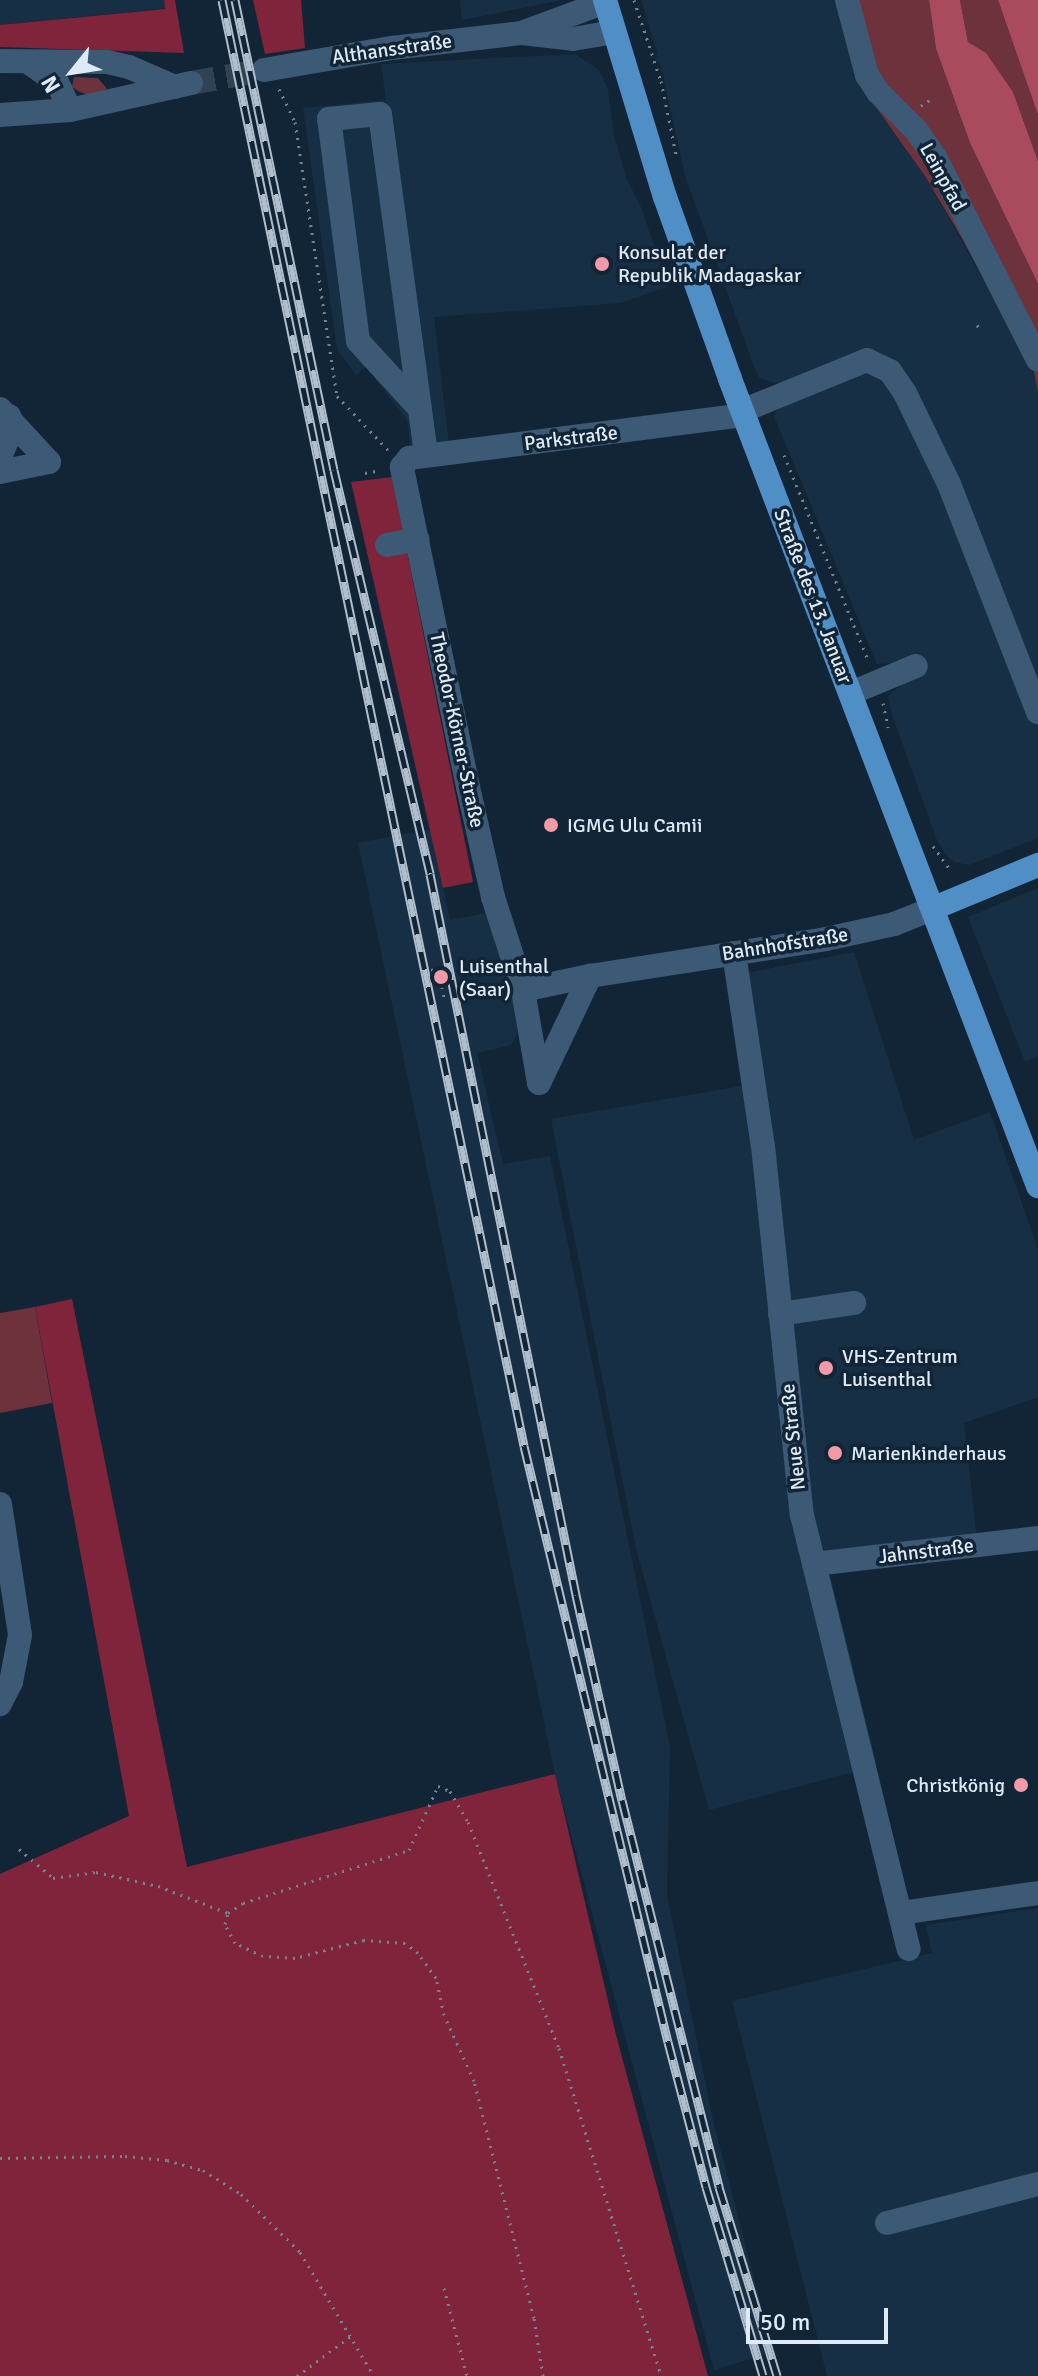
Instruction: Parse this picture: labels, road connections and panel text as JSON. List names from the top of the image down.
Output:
{
  "streets": {
    "main road": ["Straße des 13. Januar", "Bahnhofstraße"],
    "street": [
      "Althansstraße",
      "Leinpfad",
      "Parkstraße",
      "Theodor-Körner-Straße",
      "Neue Straße",
      "Jahnstraße"
    ]
  },
  "crossings": [
    ["Althansstraße", "Straße des 13. Januar"],
    ["Parkstraße", "Straße des 13. Januar"],
    ["Parkstraße", "Theodor-Körner-Straße"],
    ["Straße des 13. Januar", "Bahnhofstraße"],
    ["Theodor-Körner-Straße", "Bahnhofstraße"],
    ["Bahnhofstraße", "Neue Straße"],
    ["Neue Straße", "Jahnstraße"]
  ],
  "places": [
    "Konsulat der Republik Madagaskar",
    "IGMG Ulu Camii",
    "Luisenthal (Saar)",
    "VHS-Zentrum Luisenthal",
    "Marienkinderhaus",
    "Christkönig"
  ],
  "scale_bar": "50 m",
  "north": "bottom left"
}
